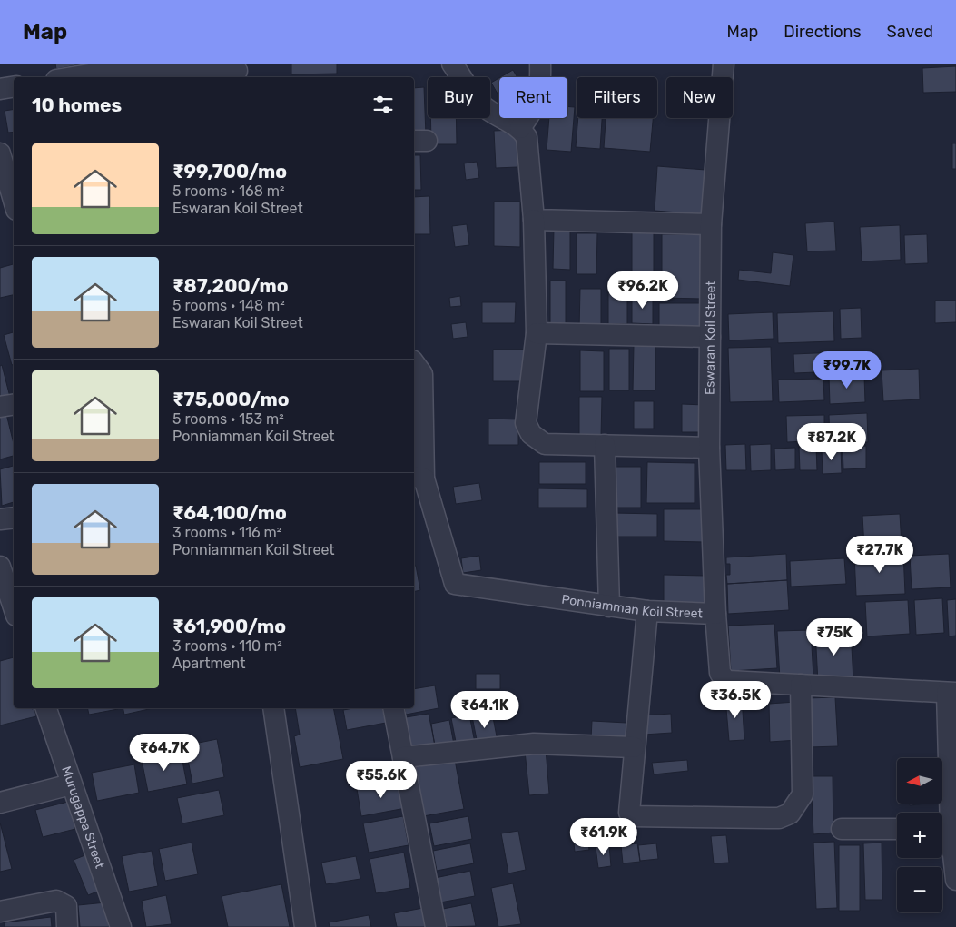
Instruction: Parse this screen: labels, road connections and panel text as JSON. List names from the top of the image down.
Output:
{
  "streets": {
    "street": ["Eswaran Koil Street", "Ponniamman Koil Street", "Murugappa Street"]
  },
  "crossings": [
    ["Eswaran Koil Street", "Ponniamman Koil Street"]
  ],
  "north": "left",
  "page": {
    "header": "Map",
    "nav": ["Map", "Directions", "Saved"],
    "chip": [
      "Buy",
      "Rent",
      "Filters",
      "New"
    ],
    "heading": "10 homes",
    "list": [
      {
        "name": "₹99,700/mo",
        "note": "5 rooms · 168 m² · Eswaran Koil Street"
      },
      {
        "name": "₹87,200/mo",
        "note": "5 rooms · 148 m² · Eswaran Koil Street"
      },
      {
        "name": "₹75,000/mo",
        "note": "5 rooms · 153 m² · Ponniamman Koil Street"
      },
      {
        "name": "₹64,100/mo",
        "note": "3 rooms · 116 m² · Ponniamman Koil Street"
      },
      {
        "name": "₹61,900/mo",
        "note": "3 rooms · 110 m² · Apartment"
      }
    ],
    "price": [
      "₹96.2K",
      "₹99.7K",
      "₹87.2K",
      "₹27.7K",
      "₹75K",
      "₹36.5K",
      "₹64.1K",
      "₹64.7K",
      "₹55.6K",
      "₹61.9K"
    ],
    "map_buttons": ["+", "−"]
  }
}
